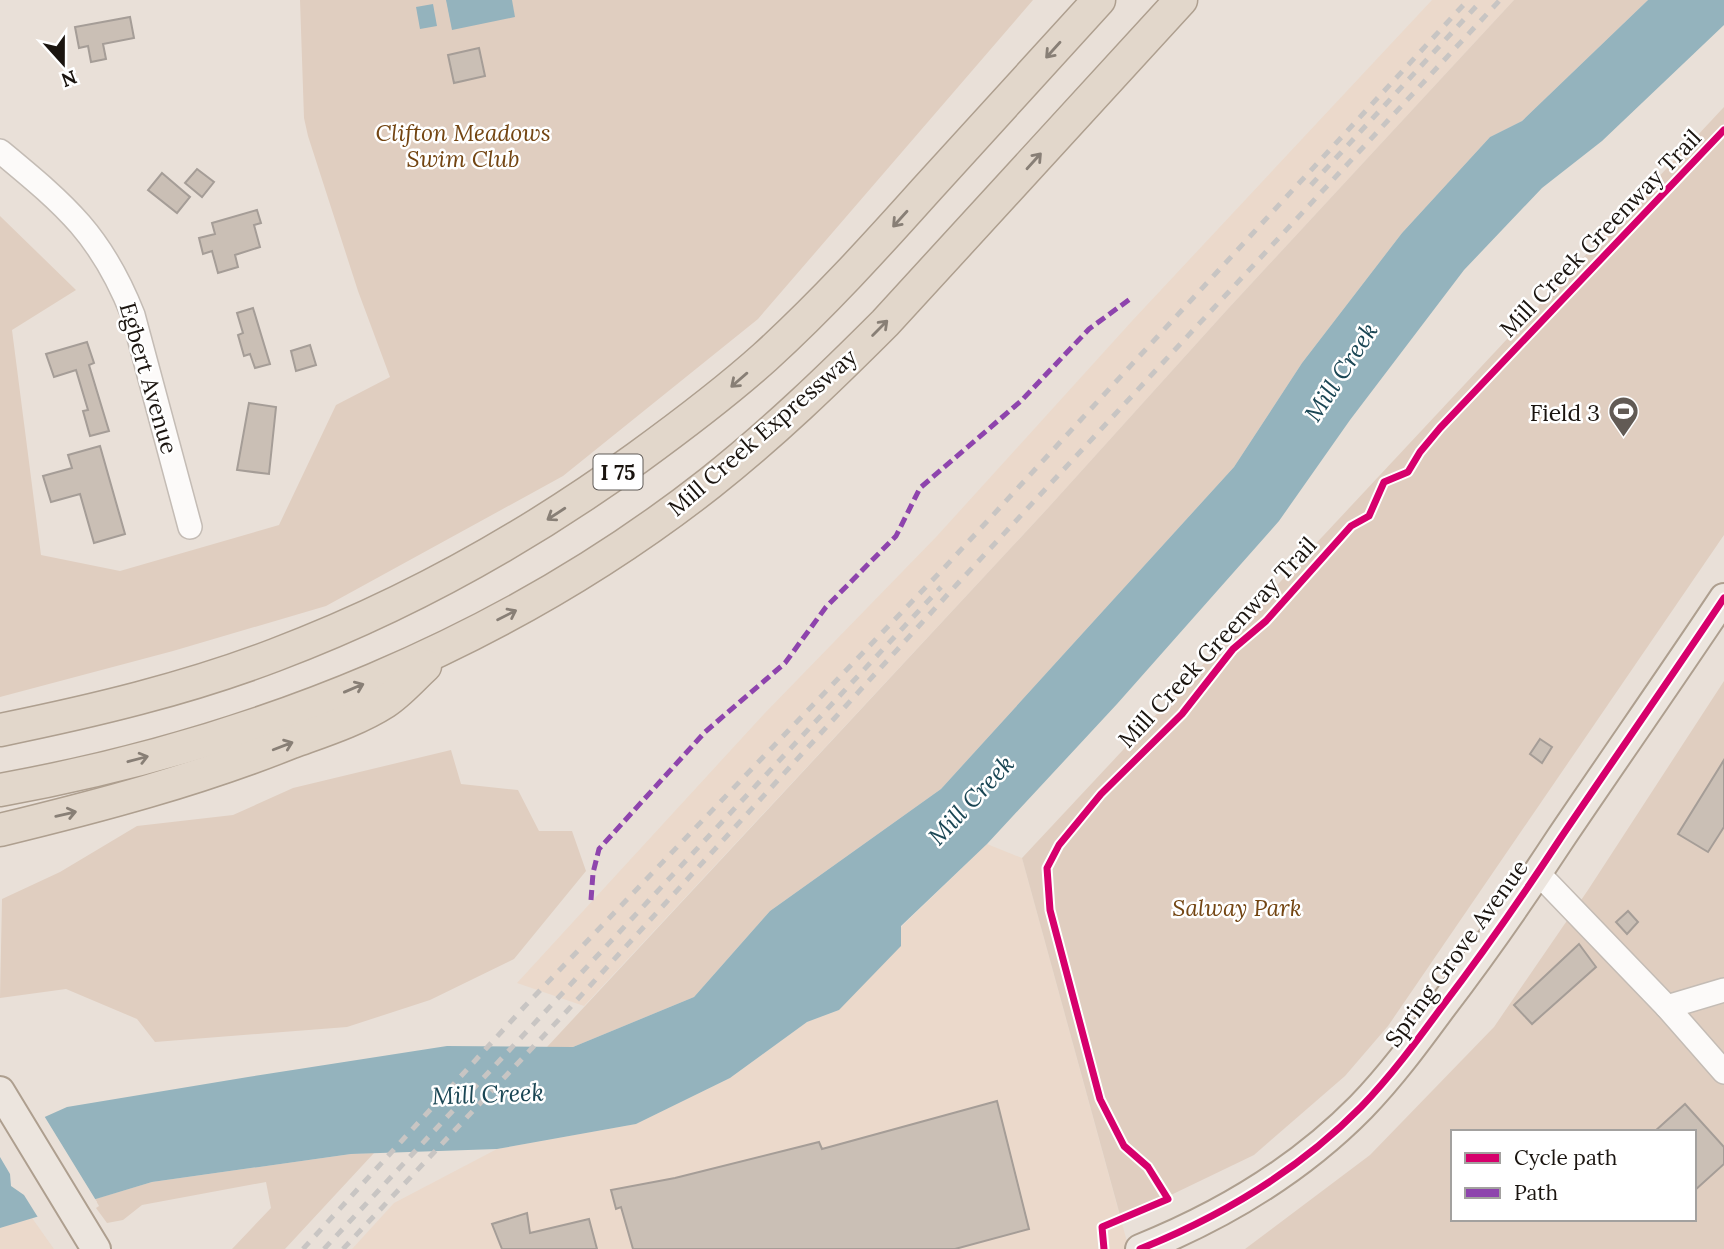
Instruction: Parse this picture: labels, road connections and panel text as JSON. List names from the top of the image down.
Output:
{
  "streets": {
    "highway": ["Mill Creek Expressway", "I 75"],
    "main road": ["Spring Grove Avenue"],
    "street": ["Egbert Avenue"],
    "cycle path": ["Mill Creek Greenway Trail"]
  },
  "water": ["Mill Creek"],
  "parks": ["Clifton Meadows Swim Club", "Salway Park"],
  "places": {
    "sports": ["Field 3"]
  },
  "legend": ["Cycle path", "Path"],
  "north": "bottom"
}
